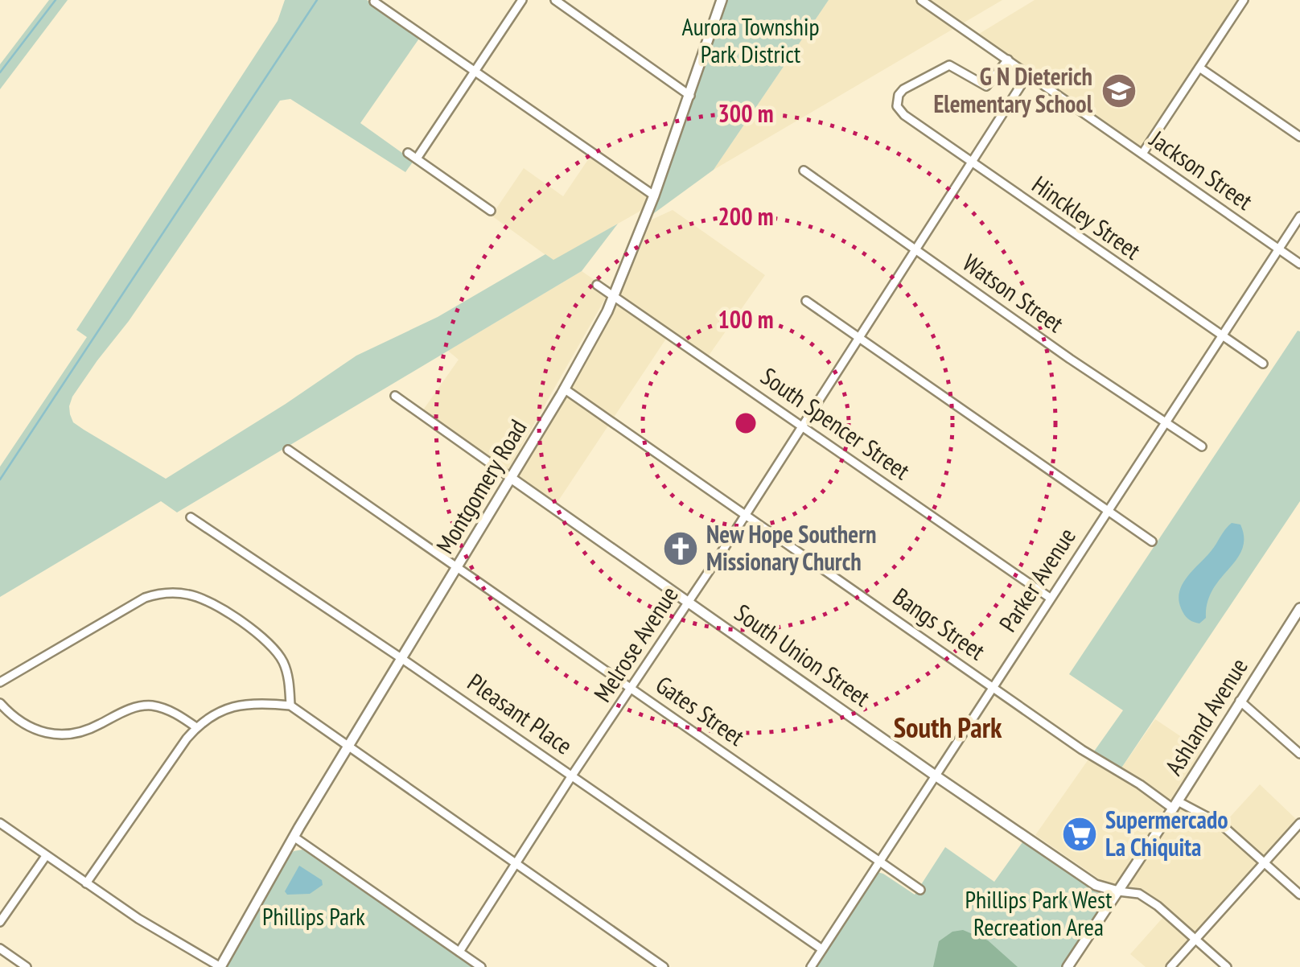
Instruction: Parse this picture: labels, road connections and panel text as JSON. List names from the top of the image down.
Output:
{
  "streets": {
    "street": [
      "Jackson Street",
      "Hinckley Street",
      "Watson Street",
      "South Spencer Street",
      "Montgomery Road",
      "Parker Avenue",
      "Bangs Street",
      "Melrose Avenue",
      "South Union Street",
      "Gates Street",
      "Pleasant Place",
      "Ashland Avenue"
    ]
  },
  "crossings": [
    ["Jackson Street", "Hinckley Street"],
    ["Jackson Street", "Parker Avenue"],
    ["Jackson Street", "Melrose Avenue"],
    ["Hinckley Street", "Parker Avenue"],
    ["Hinckley Street", "Melrose Avenue"],
    ["Watson Street", "Parker Avenue"],
    ["Watson Street", "Melrose Avenue"],
    ["South Spencer Street", "Montgomery Road"],
    ["South Spencer Street", "Parker Avenue"],
    ["South Spencer Street", "Melrose Avenue"],
    ["Montgomery Road", "Bangs Street"],
    ["Montgomery Road", "South Union Street"],
    ["Montgomery Road", "Gates Street"],
    ["Montgomery Road", "Pleasant Place"],
    ["Parker Avenue", "Bangs Street"],
    ["Parker Avenue", "South Union Street"],
    ["Parker Avenue", "Gates Street"],
    ["Parker Avenue", "Pleasant Place"],
    ["Bangs Street", "Melrose Avenue"],
    ["Bangs Street", "Ashland Avenue"],
    ["Melrose Avenue", "South Union Street"],
    ["Melrose Avenue", "Gates Street"],
    ["Melrose Avenue", "Pleasant Place"],
    ["South Union Street", "Ashland Avenue"]
  ],
  "districts": ["South Park"],
  "parks": ["Aurora Township Park District", "Phillips Park West Recreation Area", "Phillips Park"],
  "places": {
    "school or university": ["G N Dieterich Elementary School"],
    "church": ["New Hope Southern Missionary Church"],
    "supermarket": ["Supermercado La Chiquita"]
  },
  "rings": ["300 m", "200 m", "100 m"]
}
